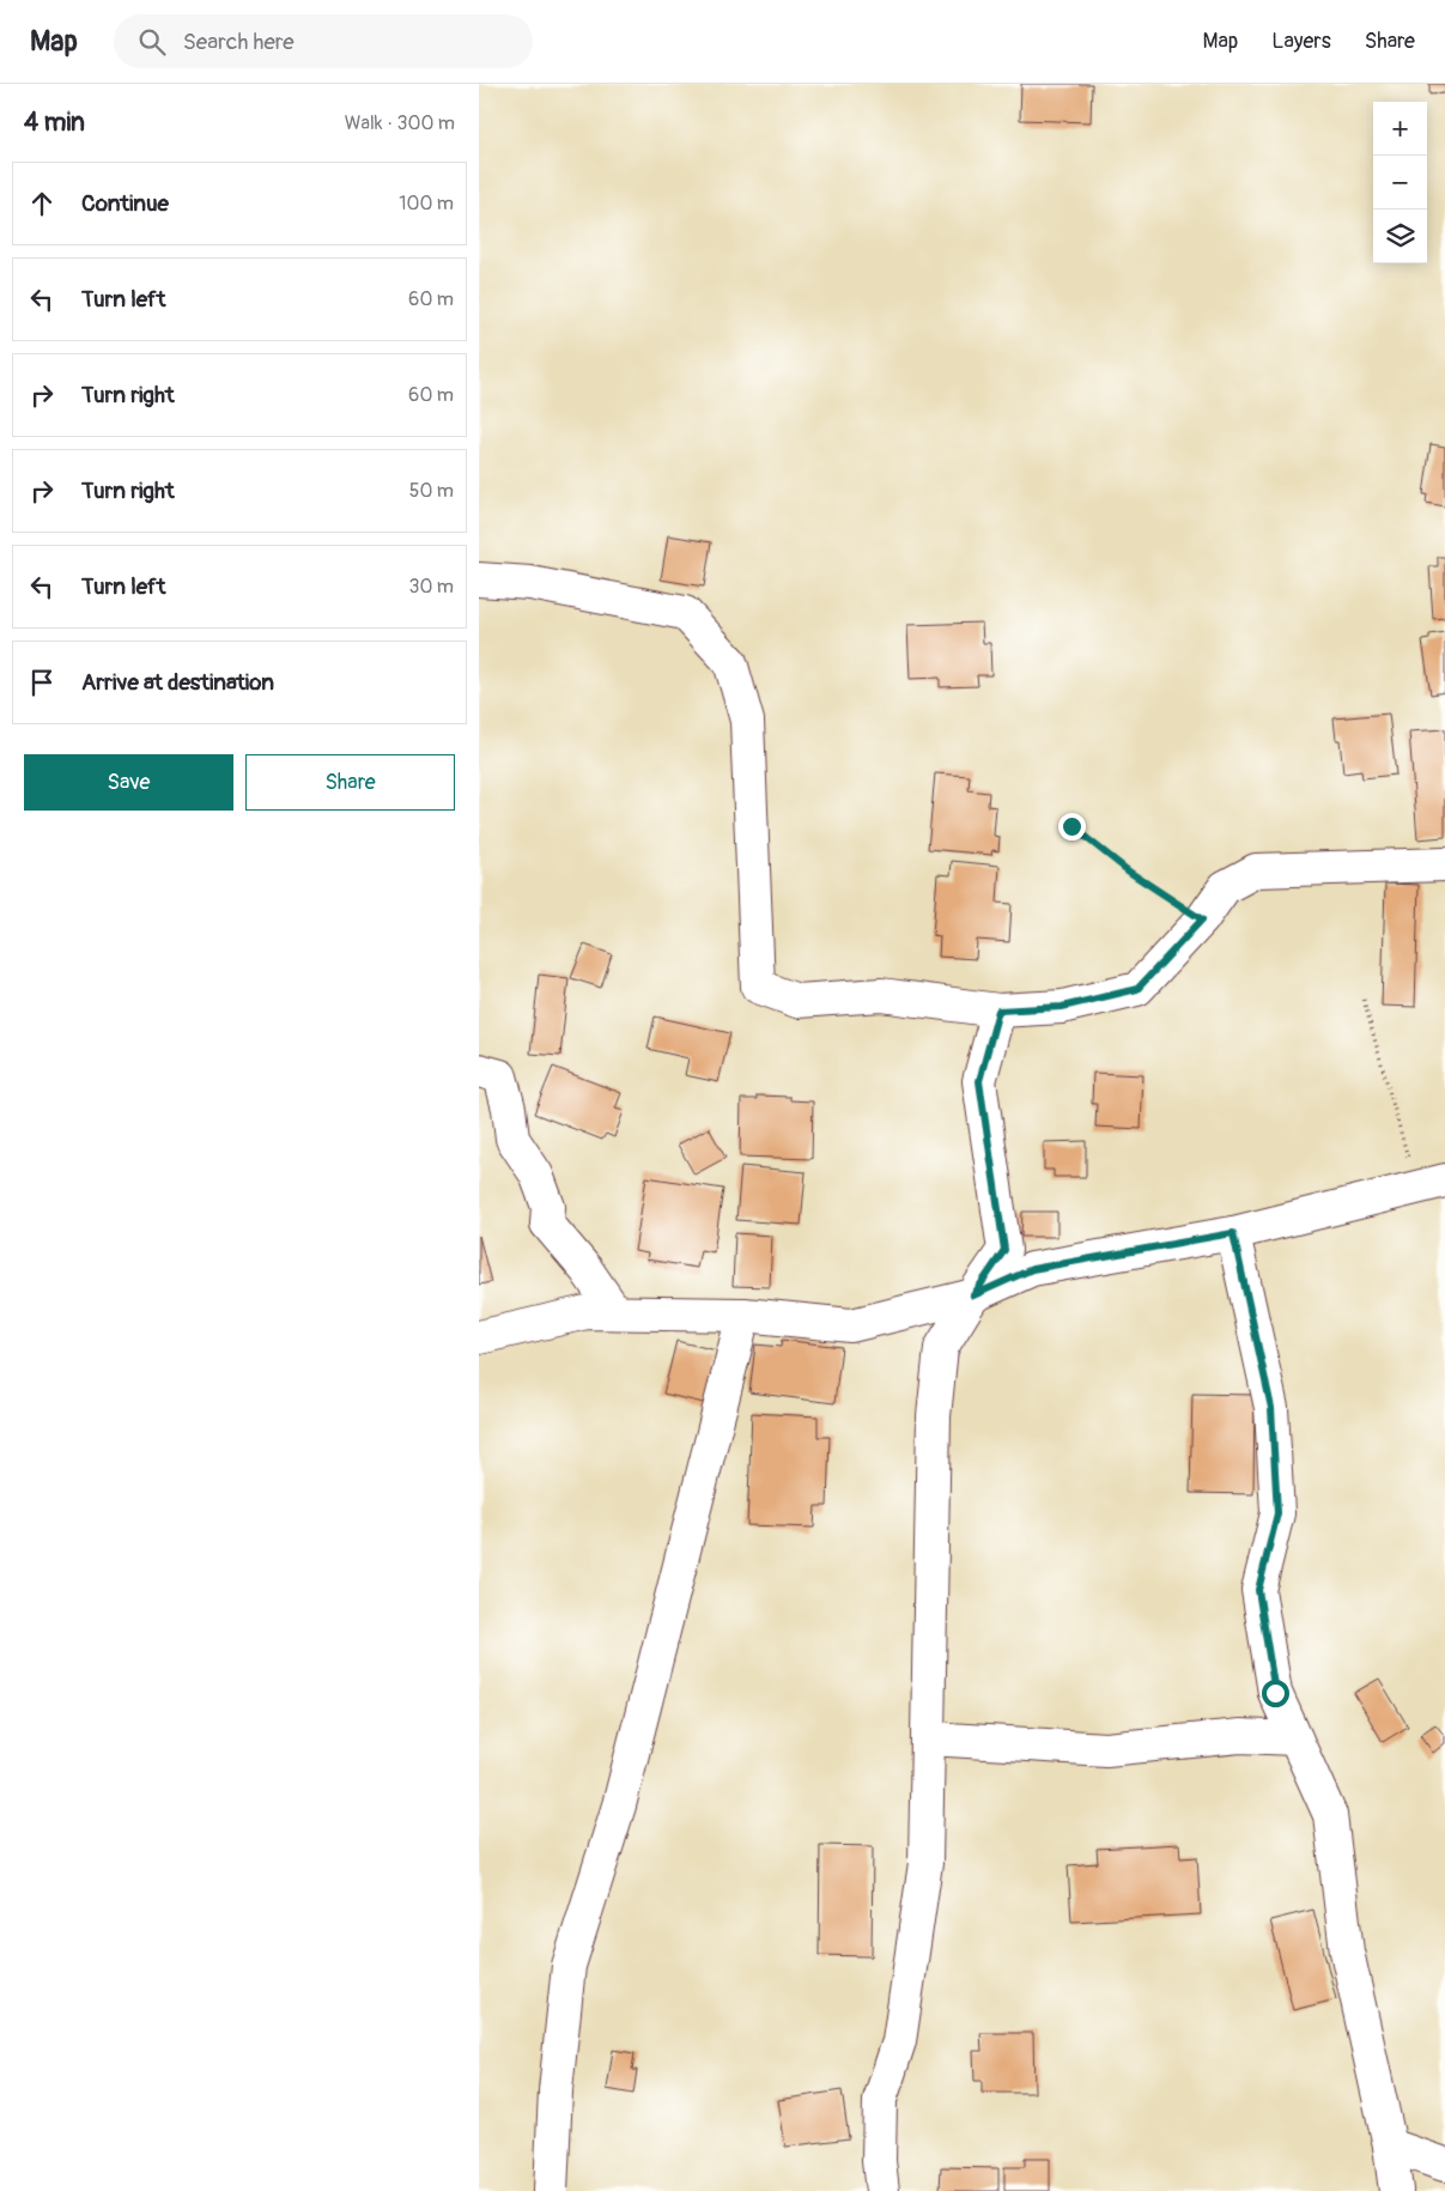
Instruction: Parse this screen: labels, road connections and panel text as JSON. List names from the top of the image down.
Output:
{
  "page": {
    "header": "Map",
    "search": "Search here",
    "nav": ["Map", "Layers", "Share"],
    "heading": ["4 min", "Walk · 300 m"],
    "map_buttons": ["+", "−"],
    "list": [
      ["Continue", "100 m"],
      ["Turn left", "60 m"],
      ["Turn right", "60 m"],
      ["Turn right", "50 m"],
      ["Turn left", "30 m"],
      "Arrive at destination"
    ],
    "buttons": ["Save", "Share"]
  }
}
